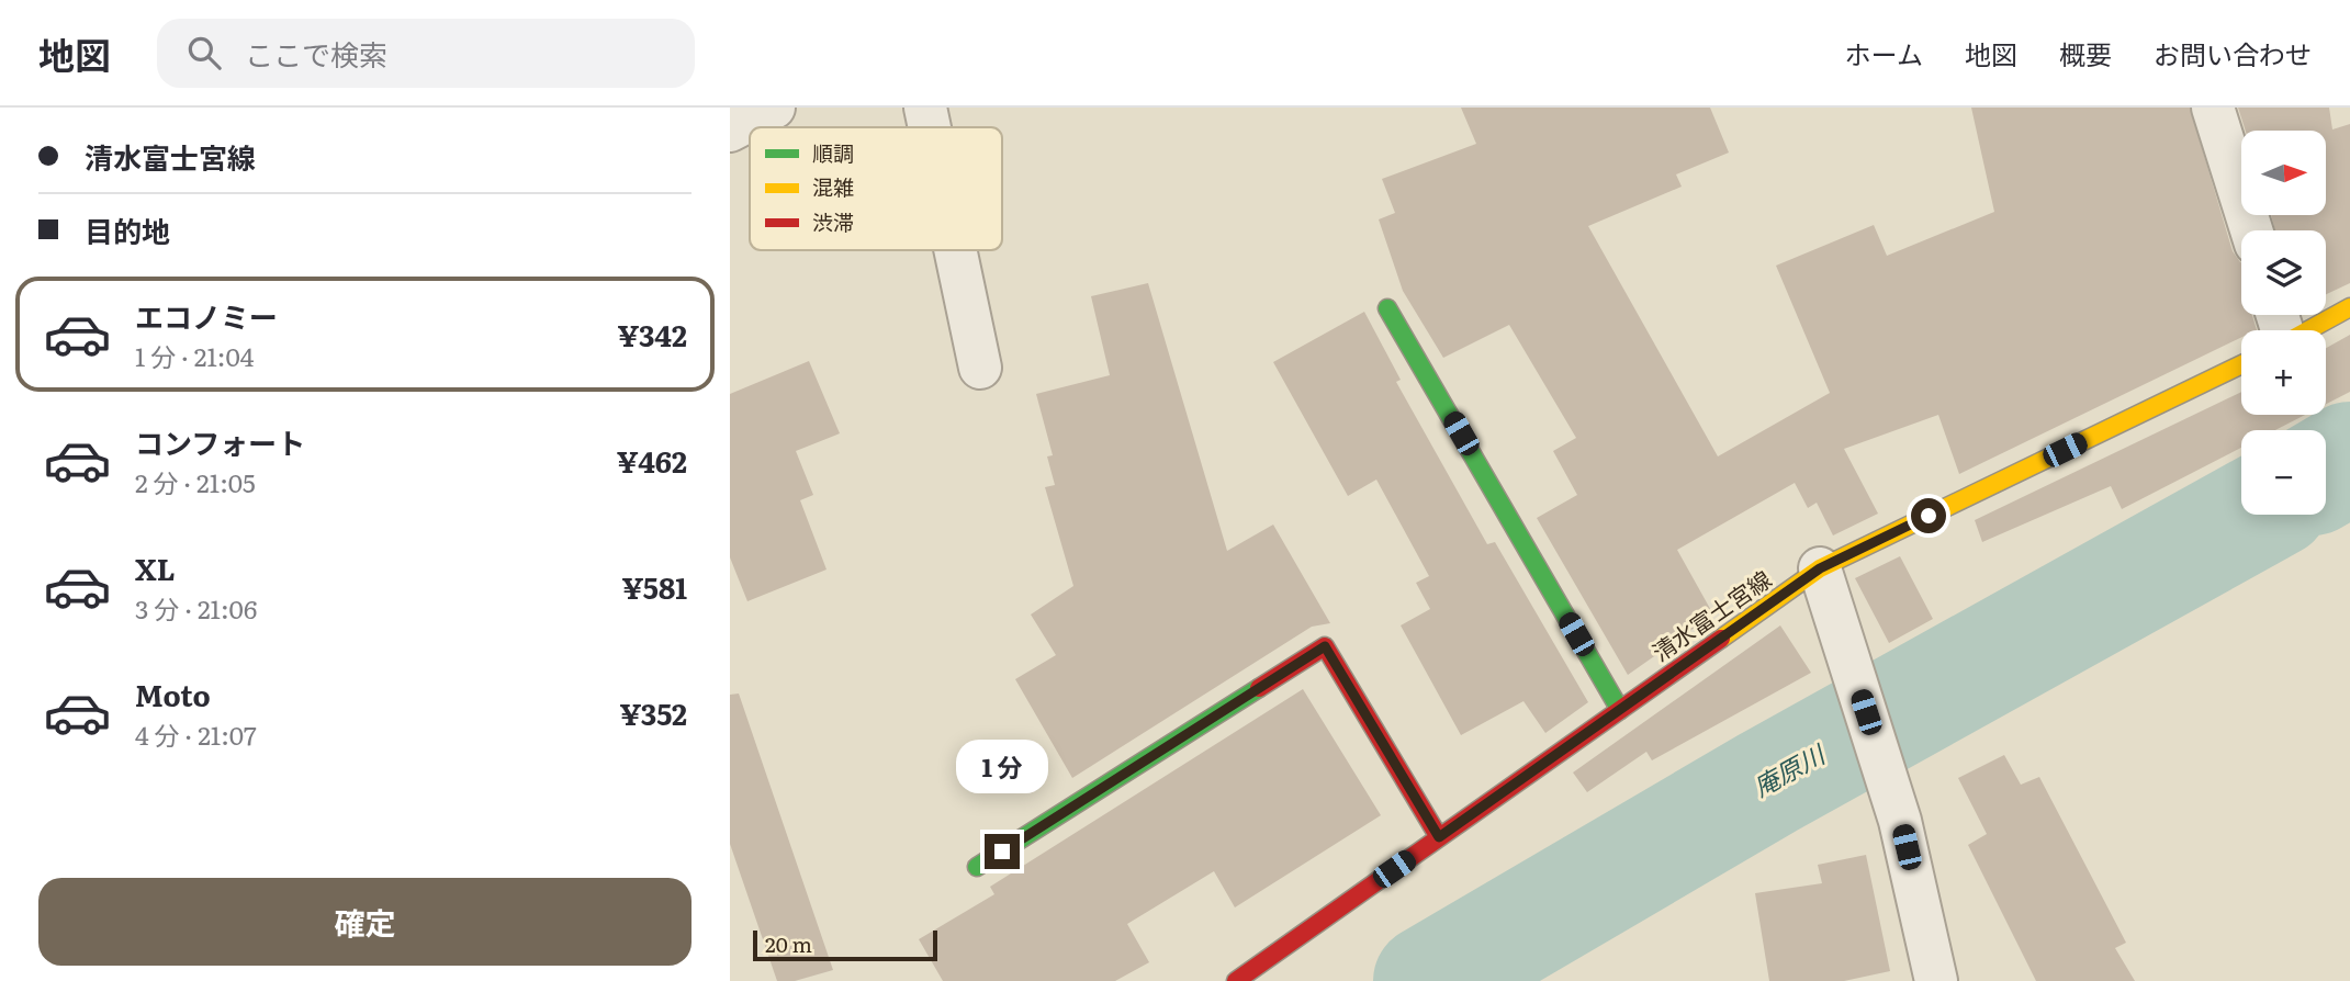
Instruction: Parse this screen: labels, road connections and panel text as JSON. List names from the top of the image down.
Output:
{
  "streets": {
    "main road": ["清水富士宮線"]
  },
  "water": ["庵原川"],
  "legend": ["順調", "混雑", "渋滞"],
  "scale_bar": "20 m",
  "north": "right",
  "page": {
    "header": "地図",
    "search": "ここで検索",
    "nav": [
      "ホーム",
      "地図",
      "概要",
      "お問い合わせ"
    ],
    "banner": ["清水富士宮線", "目的地"],
    "map_buttons": ["+", "−"],
    "list": [
      {
        "name": "エコノミー",
        "note": "1 分 · 21:04",
        "value": "¥342"
      },
      {
        "name": "コンフォート",
        "note": "2 分 · 21:05",
        "value": "¥462"
      },
      {
        "name": "XL",
        "note": "3 分 · 21:06",
        "value": "¥581"
      },
      {
        "name": "Moto",
        "note": "4 分 · 21:07",
        "value": "¥352"
      }
    ],
    "bubble": "1 分",
    "buttons": "確定",
    "scale": "20 m"
  }
}
